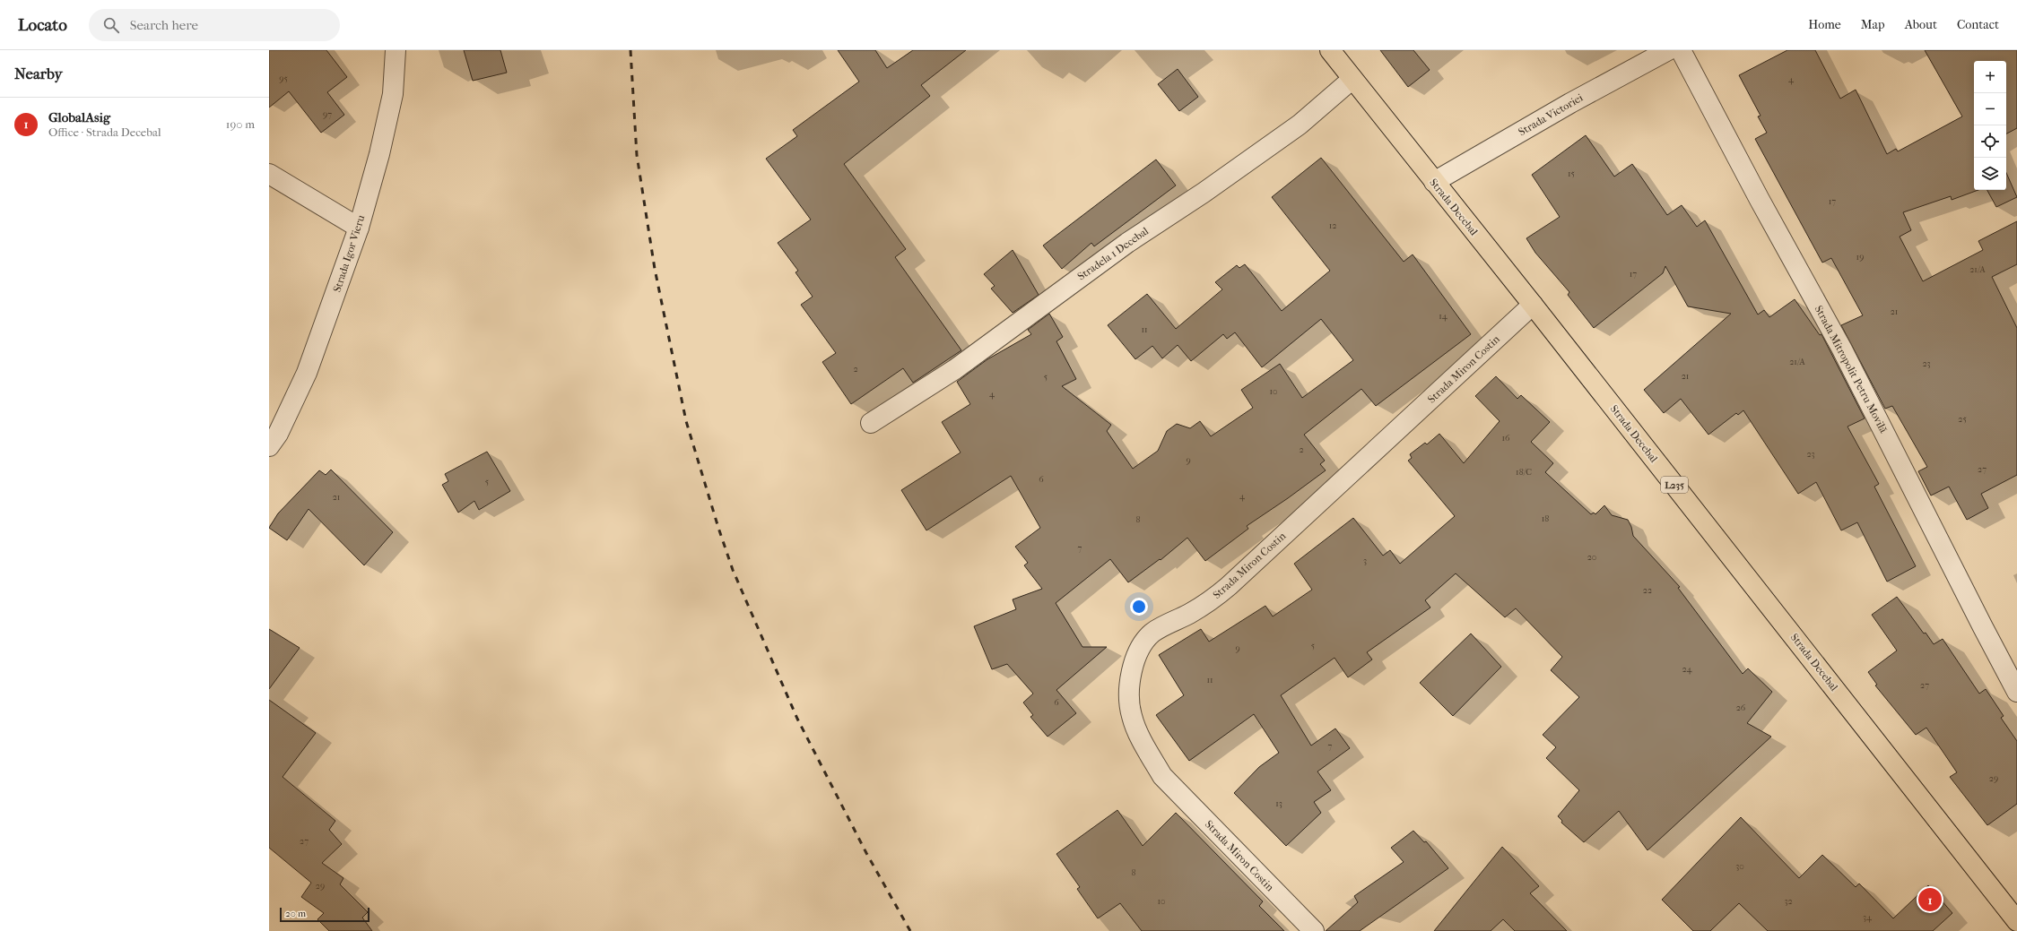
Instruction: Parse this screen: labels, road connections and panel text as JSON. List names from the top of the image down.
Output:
{
  "streets": {
    "main road": ["Strada Decebal", "L235"],
    "street": [
      "Strada Victoriei",
      "Strada Igor Vieru",
      "Stradela 1 Decebal",
      "Strada Miron Costin",
      "Strada Mitropolit Petru Movilă"
    ]
  },
  "crossings": [
    ["Strada Victoriei", "Strada Decebal"],
    ["Strada Decebal", "Stradela 1 Decebal"],
    ["Strada Decebal", "Strada Miron Costin"]
  ],
  "house_numbers": [
    "95",
    "4",
    "97",
    "15",
    "17",
    "12",
    "19",
    "21/A",
    "17",
    "21",
    "14",
    "11",
    "21/A",
    "23",
    "2",
    "21",
    "5",
    "10",
    "4",
    "25",
    "16",
    "2",
    "23",
    "9",
    "27",
    "18/C",
    "6",
    "5",
    "4",
    "21",
    "18",
    "8",
    "7",
    "20",
    "3",
    "22",
    "5",
    "9",
    "24",
    "11",
    "27",
    "6",
    "26",
    "7",
    "29",
    "13",
    "27",
    "30",
    "8",
    "29",
    "10",
    "32",
    "34"
  ],
  "scale_bar": "20 m",
  "page": {
    "header": "Locato",
    "search": "Search here",
    "nav": [
      "Home",
      "Map",
      "About",
      "Contact"
    ],
    "heading": "Nearby",
    "map_buttons": ["+", "−"],
    "list": [
      {
        "mark": "1",
        "name": "GlobalAsig",
        "note": "Office · Strada Decebal",
        "value": "190 m"
      }
    ],
    "pins": "1",
    "scale": "20 m"
  }
}
